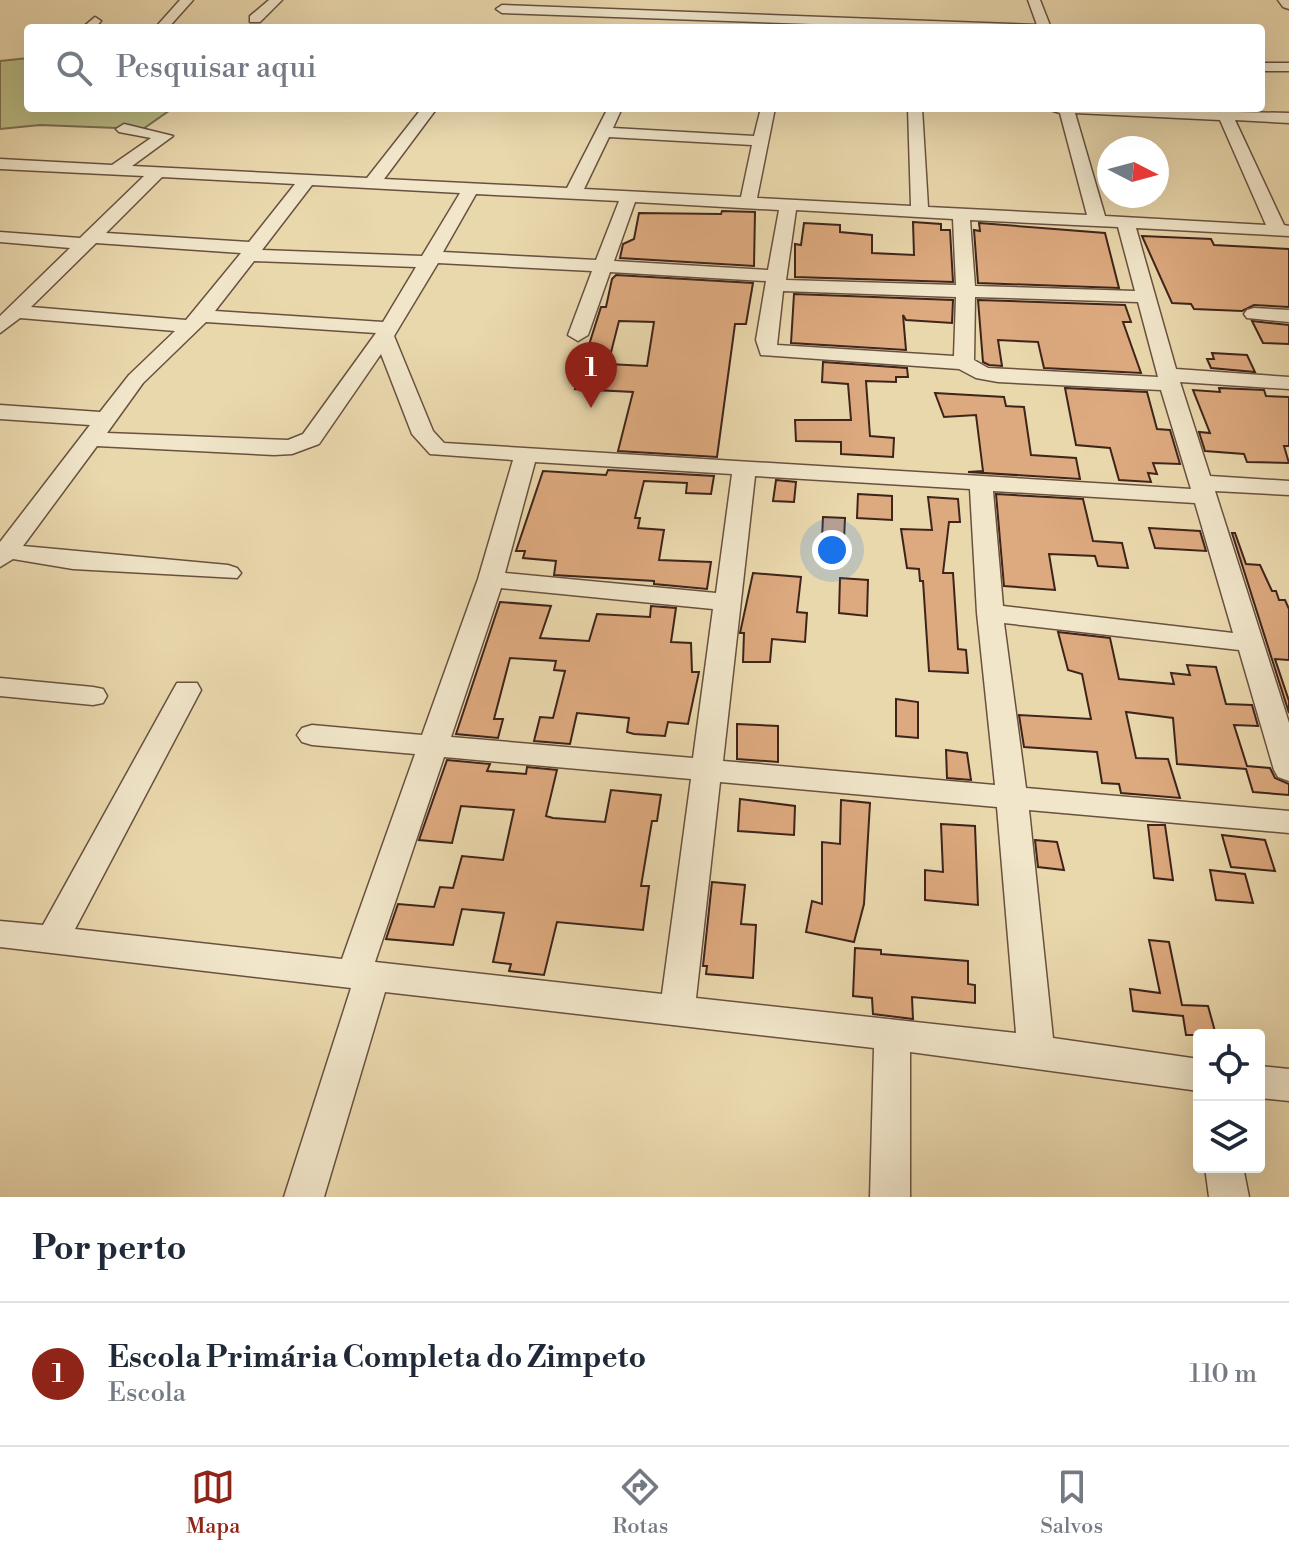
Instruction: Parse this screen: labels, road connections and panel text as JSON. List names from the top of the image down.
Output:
{
  "north": "right",
  "page": {
    "search": "Pesquisar aqui",
    "pins": "1",
    "heading": "Por perto",
    "list": [
      {
        "mark": "1",
        "name": "Escola Primária Completa do Zimpeto",
        "note": "Escola",
        "value": "110 m"
      }
    ],
    "nav": ["Mapa", "Rotas", "Salvos"]
  }
}
